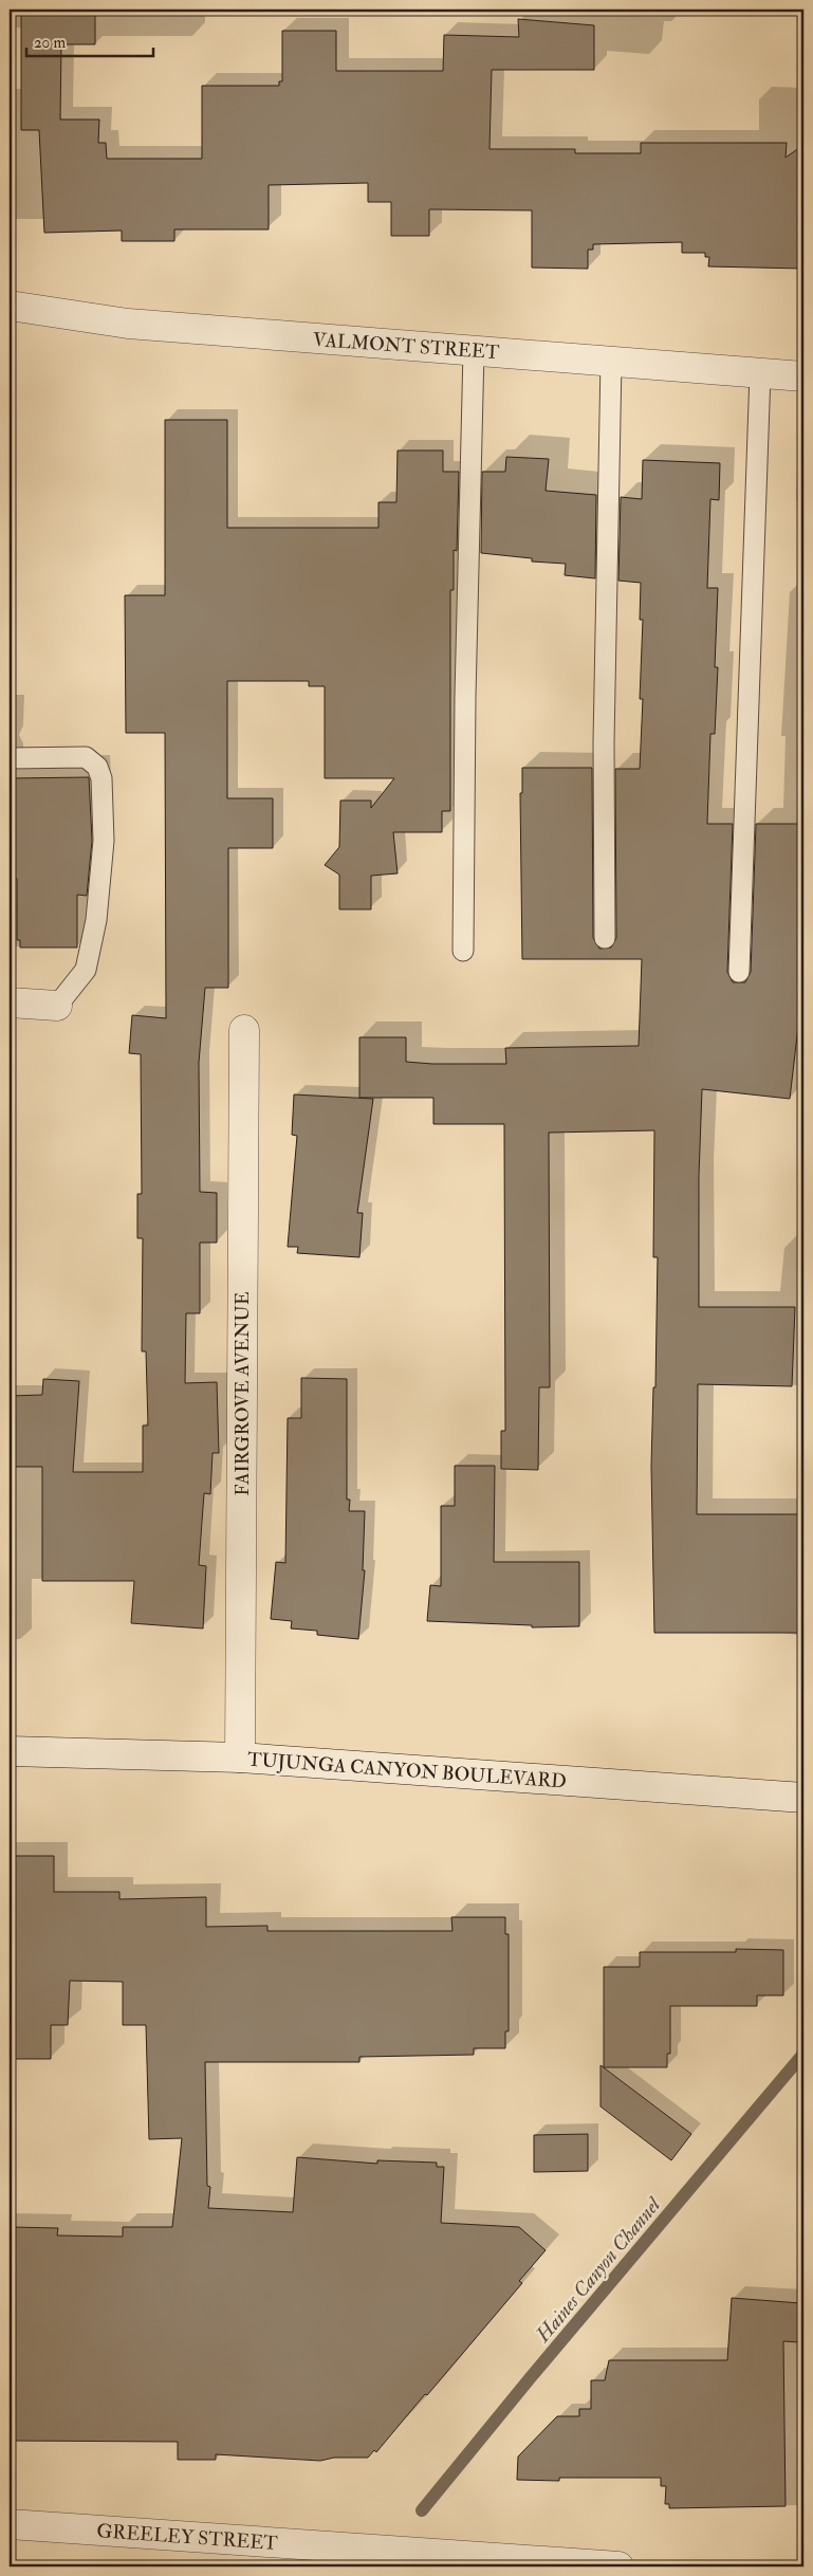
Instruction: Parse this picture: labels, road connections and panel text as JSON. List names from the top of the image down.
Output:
{
  "streets": {
    "street": [
      "VALMONT STREET",
      "FAIRGROVE AVENUE",
      "TUJUNGA CANYON BOULEVARD",
      "GREELEY STREET"
    ]
  },
  "crossings": [
    ["FAIRGROVE AVENUE", "TUJUNGA CANYON BOULEVARD"]
  ],
  "water": ["Haines Canyon Channel"],
  "scale_bar": "20 m"
}
